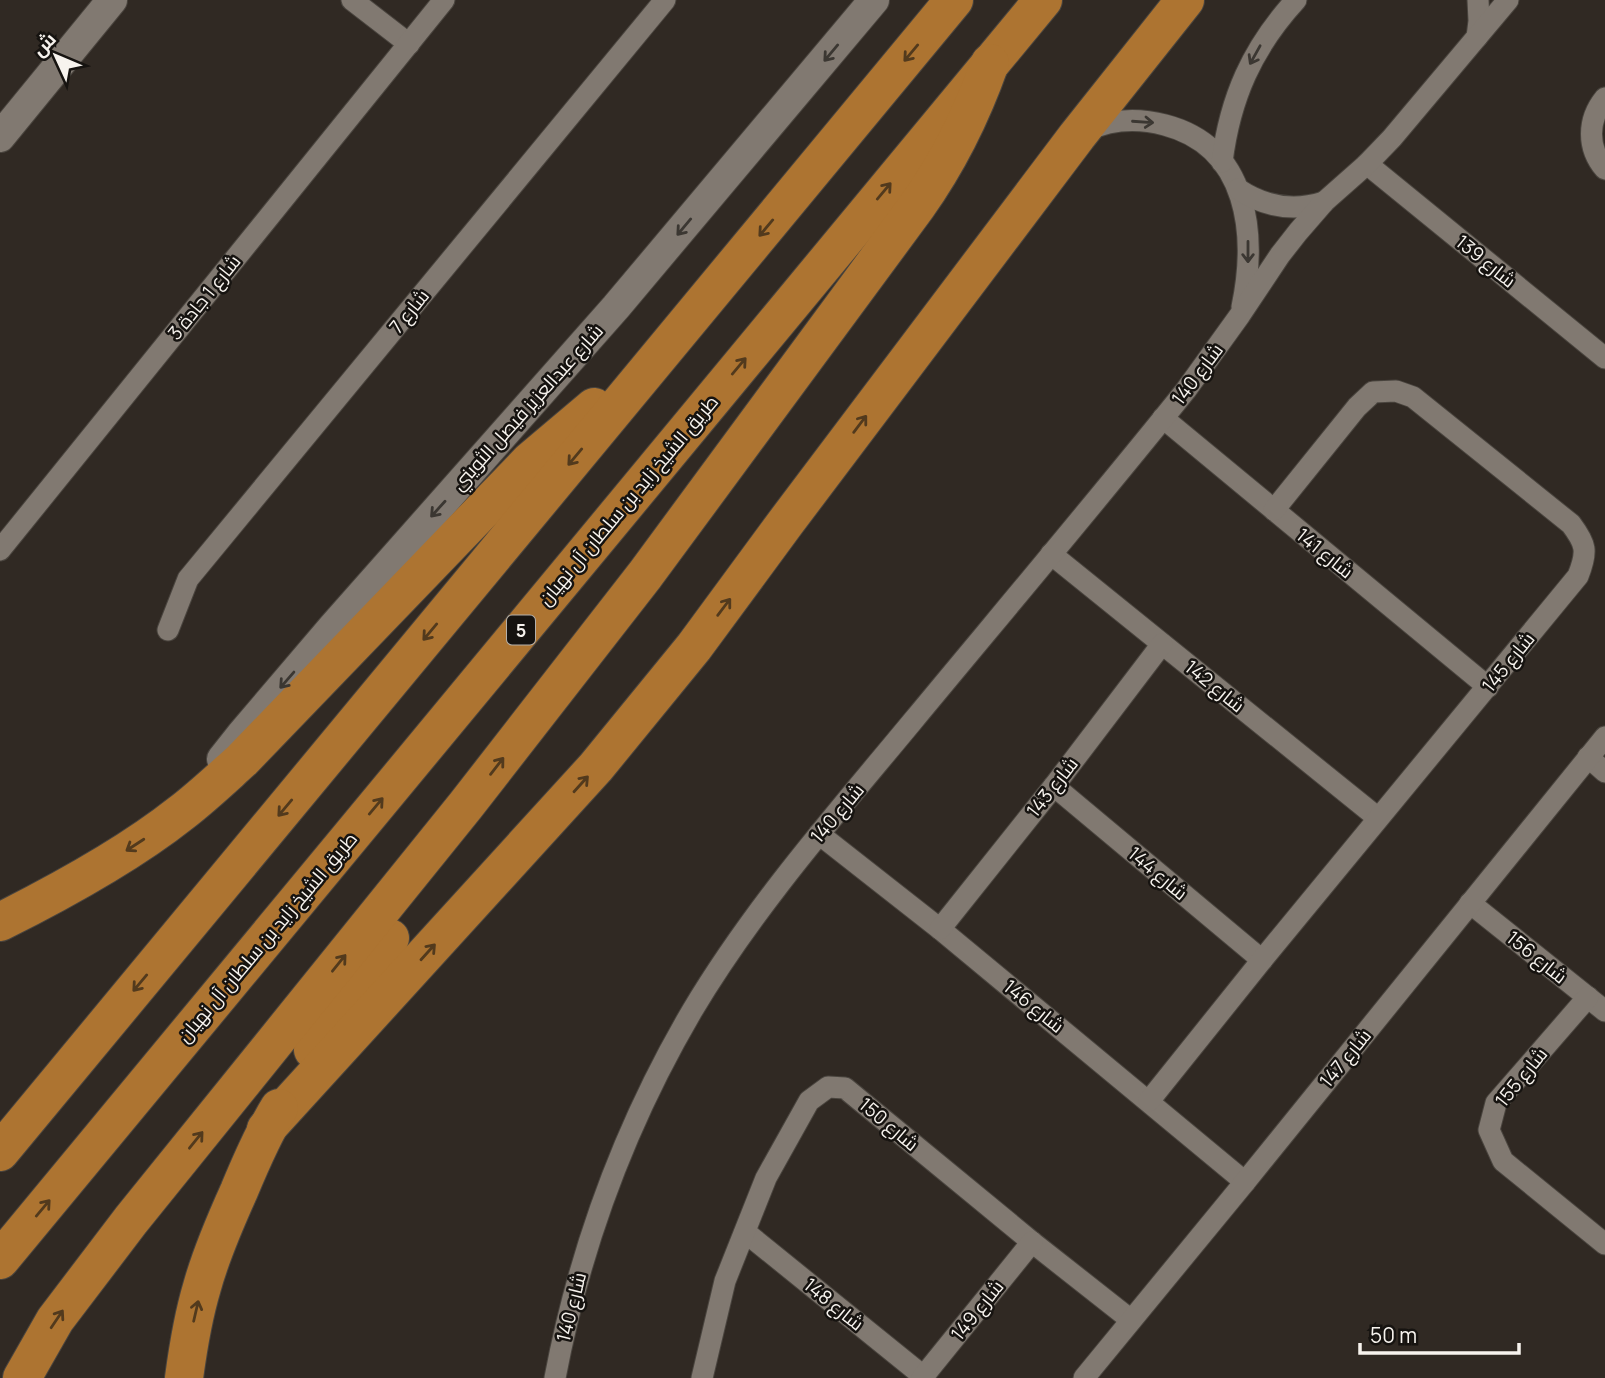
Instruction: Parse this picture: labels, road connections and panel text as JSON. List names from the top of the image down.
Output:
{
  "streets": {
    "highway": ["طريق الشيخ زايد بن سلطان آل نهيان", "5"],
    "street": [
      "شارع 139",
      "شارع 1 جادة 3",
      "شارع 7",
      "شارع 140",
      "شارع عبدالعزيز فيصل الثويني",
      "شارع 141",
      "شارع 145",
      "شارع 142",
      "شارع 143",
      "شارع 144",
      "شارع 156",
      "شارع 146",
      "شارع 147",
      "شارع 155",
      "شارع 150",
      "شارع 148",
      "شارع 149"
    ]
  },
  "crossings": [
    ["شارع 139", "شارع 140"],
    ["شارع 140", "شارع 141"],
    ["شارع 140", "شارع 142"],
    ["شارع 140", "شارع 146"],
    ["شارع 141", "شارع 145"],
    ["شارع 145", "شارع 142"],
    ["شارع 145", "شارع 144"],
    ["شارع 145", "شارع 146"],
    ["شارع 142", "شارع 143"],
    ["شارع 143", "شارع 144"],
    ["شارع 143", "شارع 146"],
    ["شارع 156", "شارع 147"],
    ["شارع 156", "شارع 155"],
    ["شارع 146", "شارع 147"],
    ["شارع 147", "شارع 150"],
    ["شارع 150", "شارع 148"],
    ["شارع 150", "شارع 149"],
    ["شارع 148", "شارع 149"]
  ],
  "one_way": ["شارع عبدالعزيز فيصل الثويني"],
  "scale_bar": "50 m",
  "north": "top left"
}
